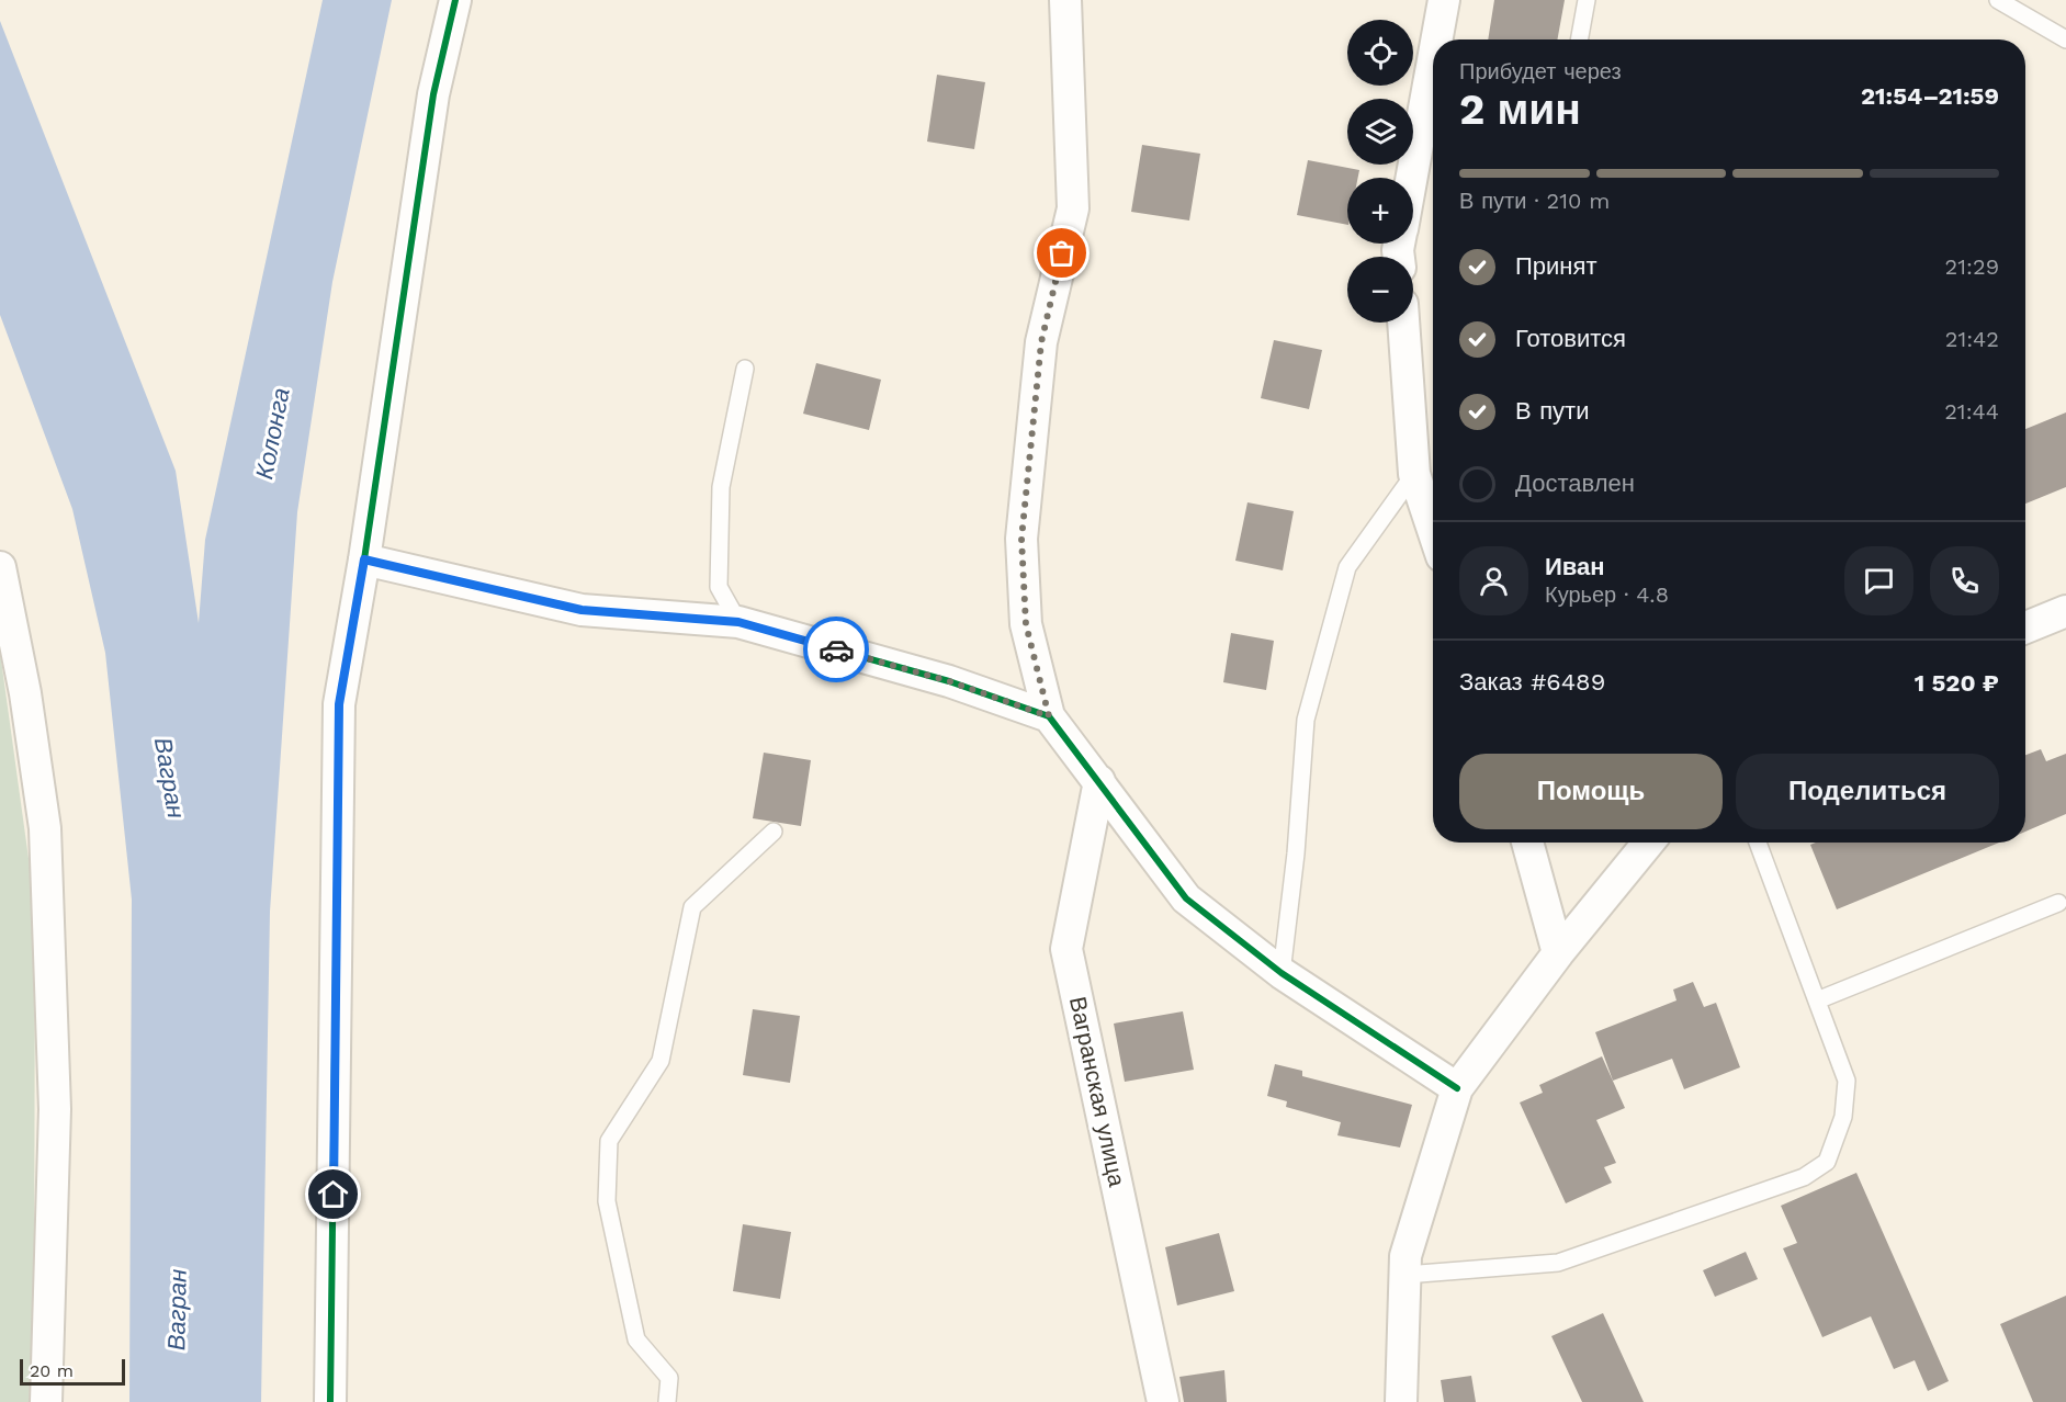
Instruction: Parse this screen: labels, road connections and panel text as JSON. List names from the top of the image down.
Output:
{
  "streets": {
    "street": ["Вагранская улица"]
  },
  "water": ["Колонга", "Вагран"],
  "scale_bar": "20 m",
  "page": {
    "map_buttons": ["+", "−"],
    "heading": ["2 мин", "Прибудет через", "21:54–21:59"],
    "panel": [
      "Иван",
      "Курьер · 4.8",
      "Заказ #6489",
      "1 520 ₽"
    ],
    "bar": "В пути · 210 m",
    "list": [
      ["Принят", "21:29"],
      ["Готовится", "21:42"],
      ["В пути", "21:44"],
      "Доставлен"
    ],
    "buttons": ["Помощь", "Поделиться"],
    "scale": "20 m"
  }
}
